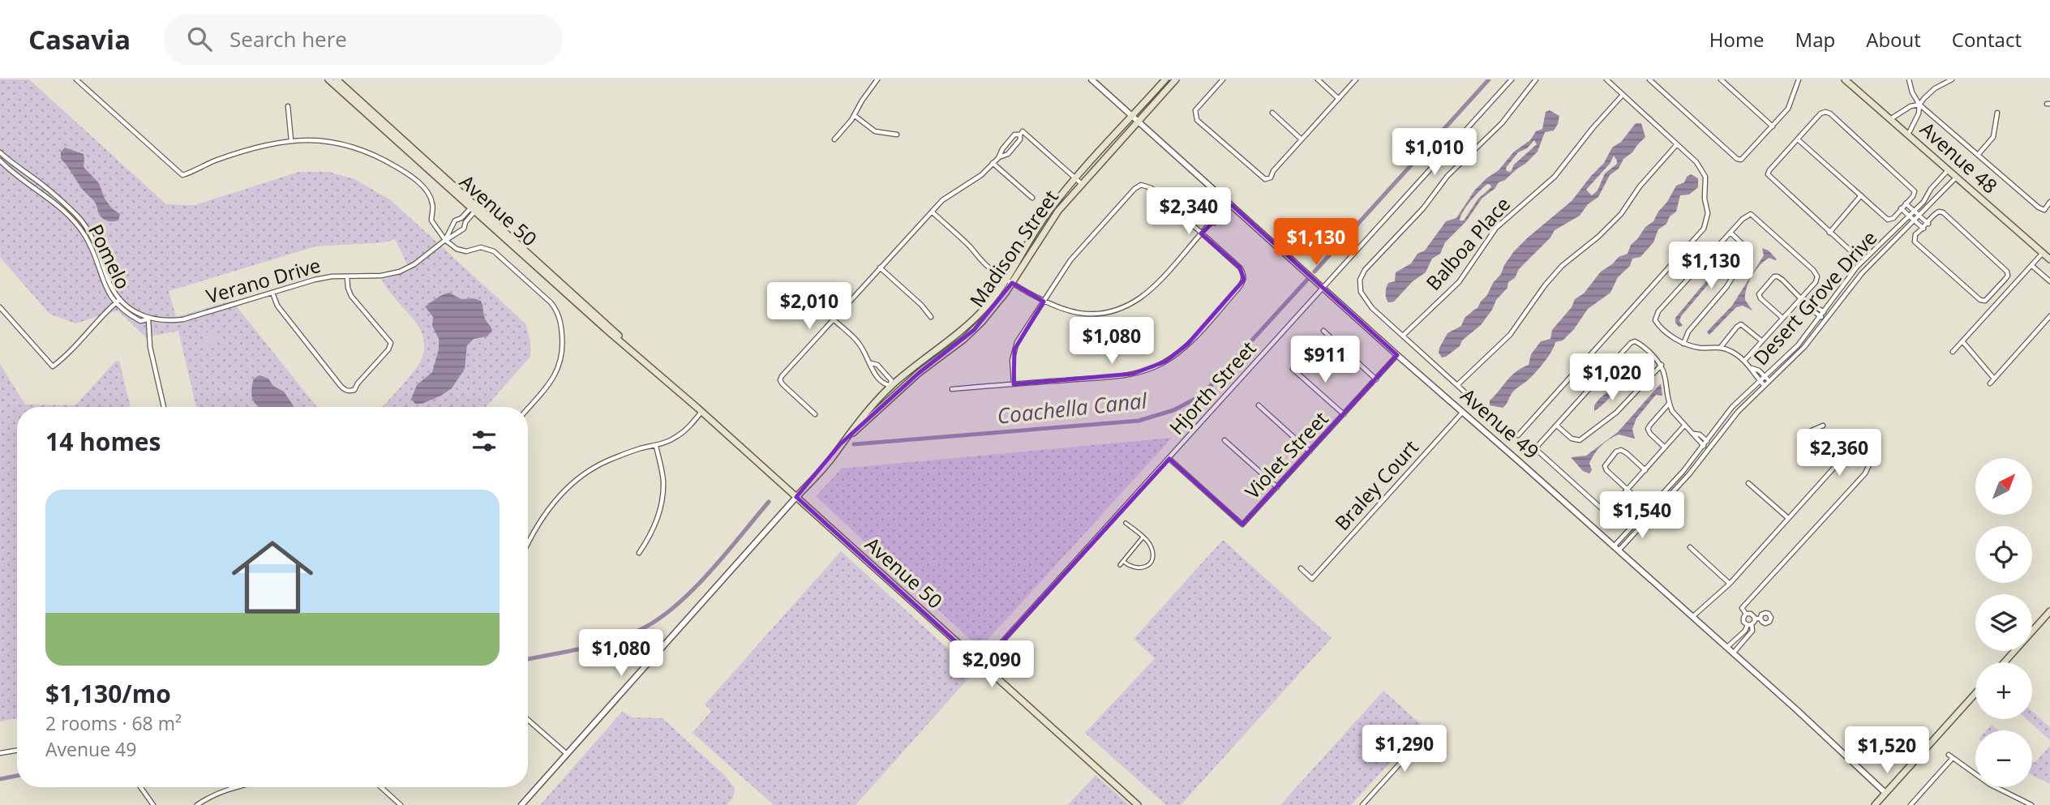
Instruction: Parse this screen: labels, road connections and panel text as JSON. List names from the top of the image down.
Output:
{
  "streets": {
    "main road": ["Avenue 48", "Avenue 50", "Madison Street"],
    "street": [
      "Balboa Place",
      "Pomelo",
      "Verano Drive",
      "Desert Grove Drive",
      "Hjorth Street",
      "Avenue 49",
      "Violet Street",
      "Braley Court"
    ]
  },
  "crossings": [
    ["Avenue 48", "Desert Grove Drive"],
    ["Avenue 50", "Madison Street"],
    ["Avenue 50", "Verano Drive"],
    ["Avenue 50", "Hjorth Street"],
    ["Madison Street", "Avenue 49"],
    ["Pomelo", "Verano Drive"],
    ["Desert Grove Drive", "Avenue 49"],
    ["Hjorth Street", "Avenue 49"],
    ["Hjorth Street", "Violet Street"],
    ["Avenue 49", "Violet Street"],
    ["Avenue 49", "Braley Court"]
  ],
  "water": ["Coachella Canal"],
  "north": "top right",
  "page": {
    "header": "Casavia",
    "search": "Search here",
    "nav": [
      "Home",
      "Map",
      "About",
      "Contact"
    ],
    "price": [
      "$1,010",
      "$2,340",
      "$1,130",
      "$1,130",
      "$2,010",
      "$1,080",
      "$911",
      "$1,020",
      "$2,360",
      "$1,540",
      "$1,080",
      "$2,090",
      "$1,290",
      "$1,520"
    ],
    "heading": "14 homes",
    "map_buttons": ["+", "−"],
    "list": [
      {
        "name": "$1,130/mo",
        "note": "2 rooms · 68 m² · Avenue 49"
      }
    ]
  }
}
